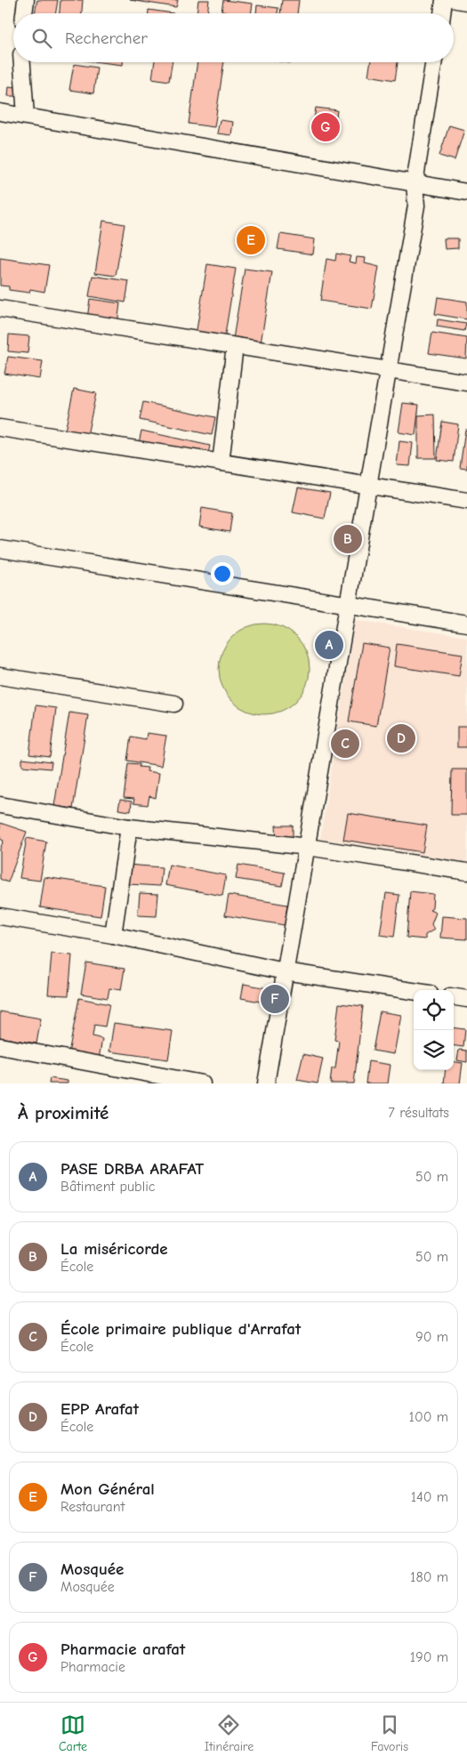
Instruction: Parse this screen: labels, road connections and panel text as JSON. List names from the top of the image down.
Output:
{
  "page": {
    "search": "Rechercher",
    "pins": [
      "G",
      "E",
      "B",
      "A",
      "D",
      "C",
      "F"
    ],
    "heading": ["À proximité", "7 résultats"],
    "list": [
      {
        "mark": "A",
        "name": "PASE DRBA ARAFAT",
        "note": "Bâtiment public",
        "value": "50 m"
      },
      {
        "mark": "B",
        "name": "La miséricorde",
        "note": "École",
        "value": "50 m"
      },
      {
        "mark": "C",
        "name": "École primaire publique d'Arrafat",
        "note": "École",
        "value": "90 m"
      },
      {
        "mark": "D",
        "name": "EPP Arafat",
        "note": "École",
        "value": "100 m"
      },
      {
        "mark": "E",
        "name": "Mon Général",
        "note": "Restaurant",
        "value": "140 m"
      },
      {
        "mark": "F",
        "name": "Mosquée",
        "note": "Mosquée",
        "value": "180 m"
      },
      {
        "mark": "G",
        "name": "Pharmacie arafat",
        "note": "Pharmacie",
        "value": "190 m"
      }
    ],
    "nav": ["Carte", "Itinéraire", "Favoris"]
  }
}
